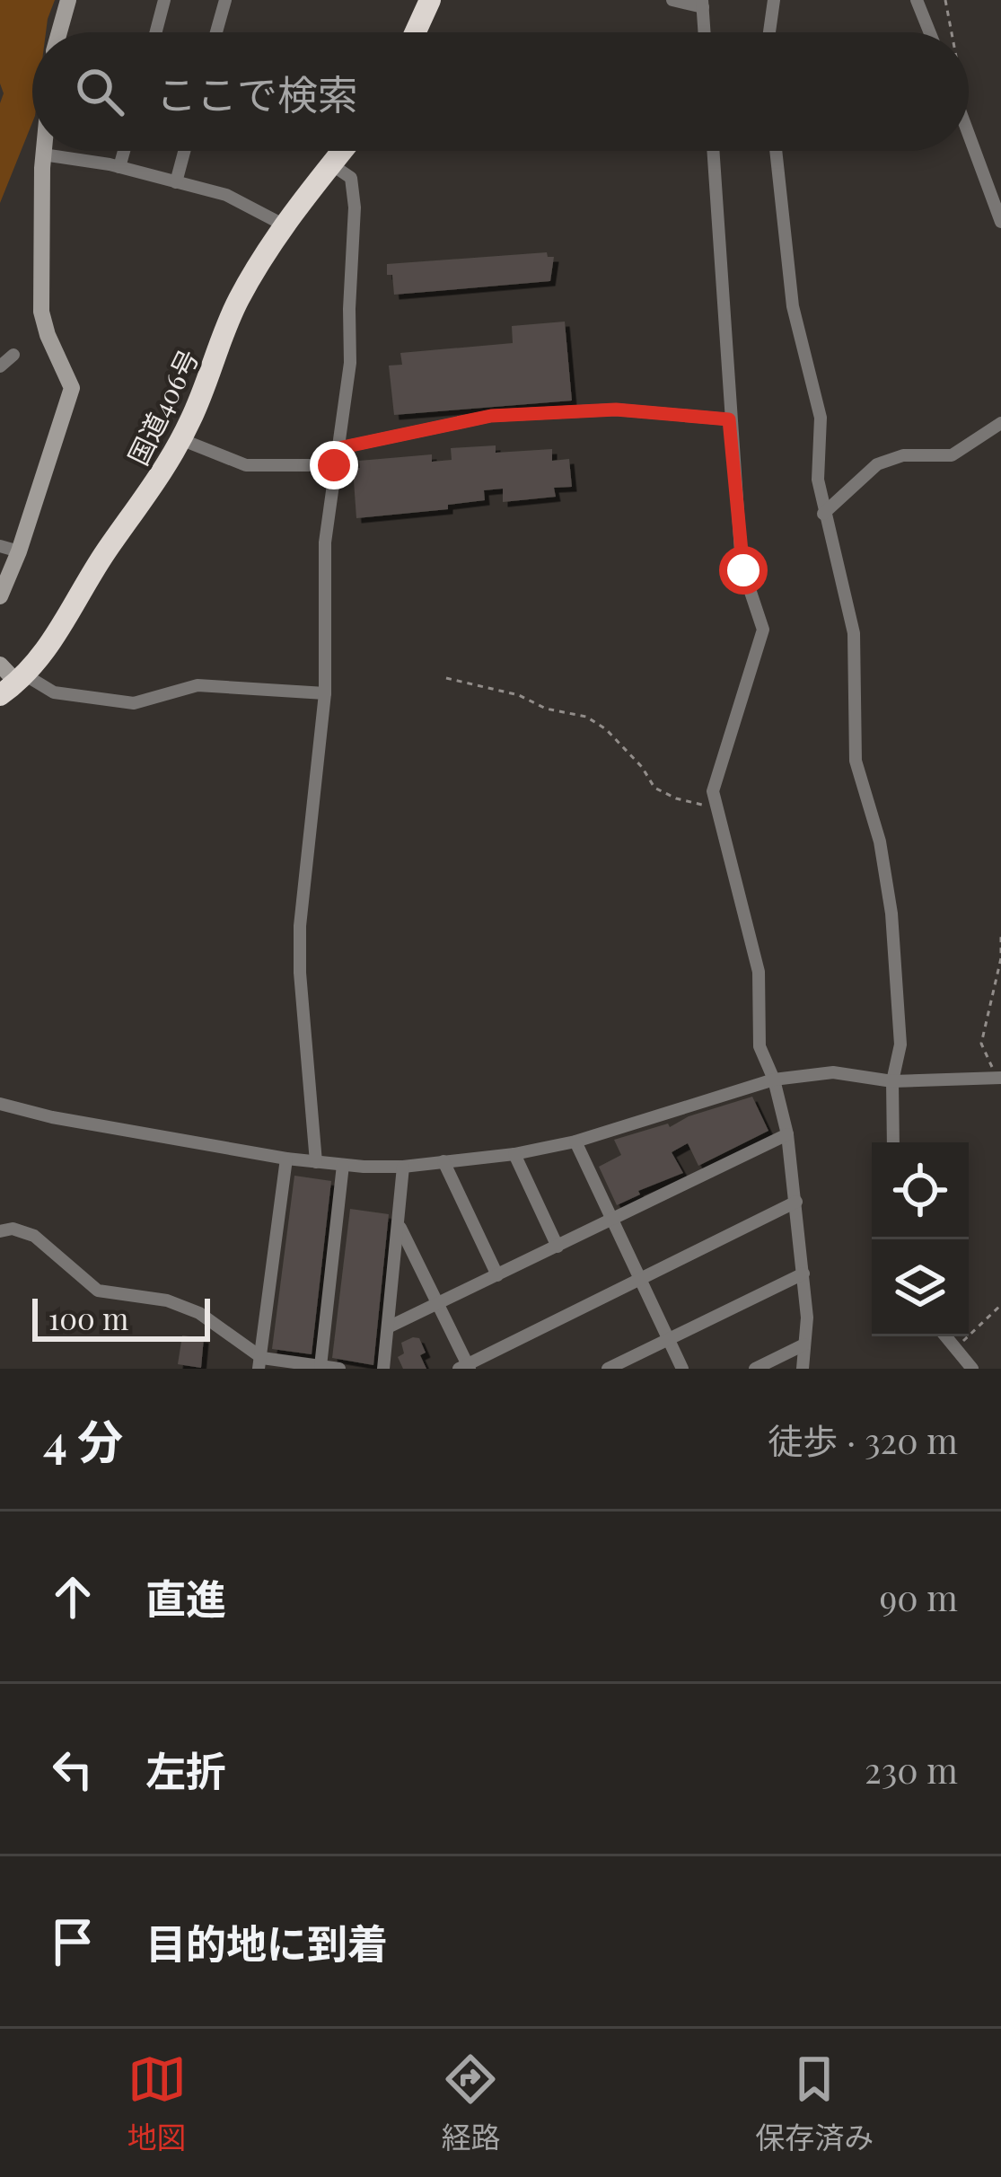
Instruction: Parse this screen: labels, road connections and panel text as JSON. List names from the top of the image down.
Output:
{
  "streets": {
    "highway": ["国道406号"]
  },
  "scale_bar": "100 m",
  "page": {
    "search": "ここで検索",
    "scale": "100 m",
    "heading": ["4 分", "徒歩 · 320 m"],
    "list": [
      ["直進", "90 m"],
      ["左折", "230 m"],
      "目的地に到着"
    ],
    "nav": ["地図", "経路", "保存済み"]
  }
}
